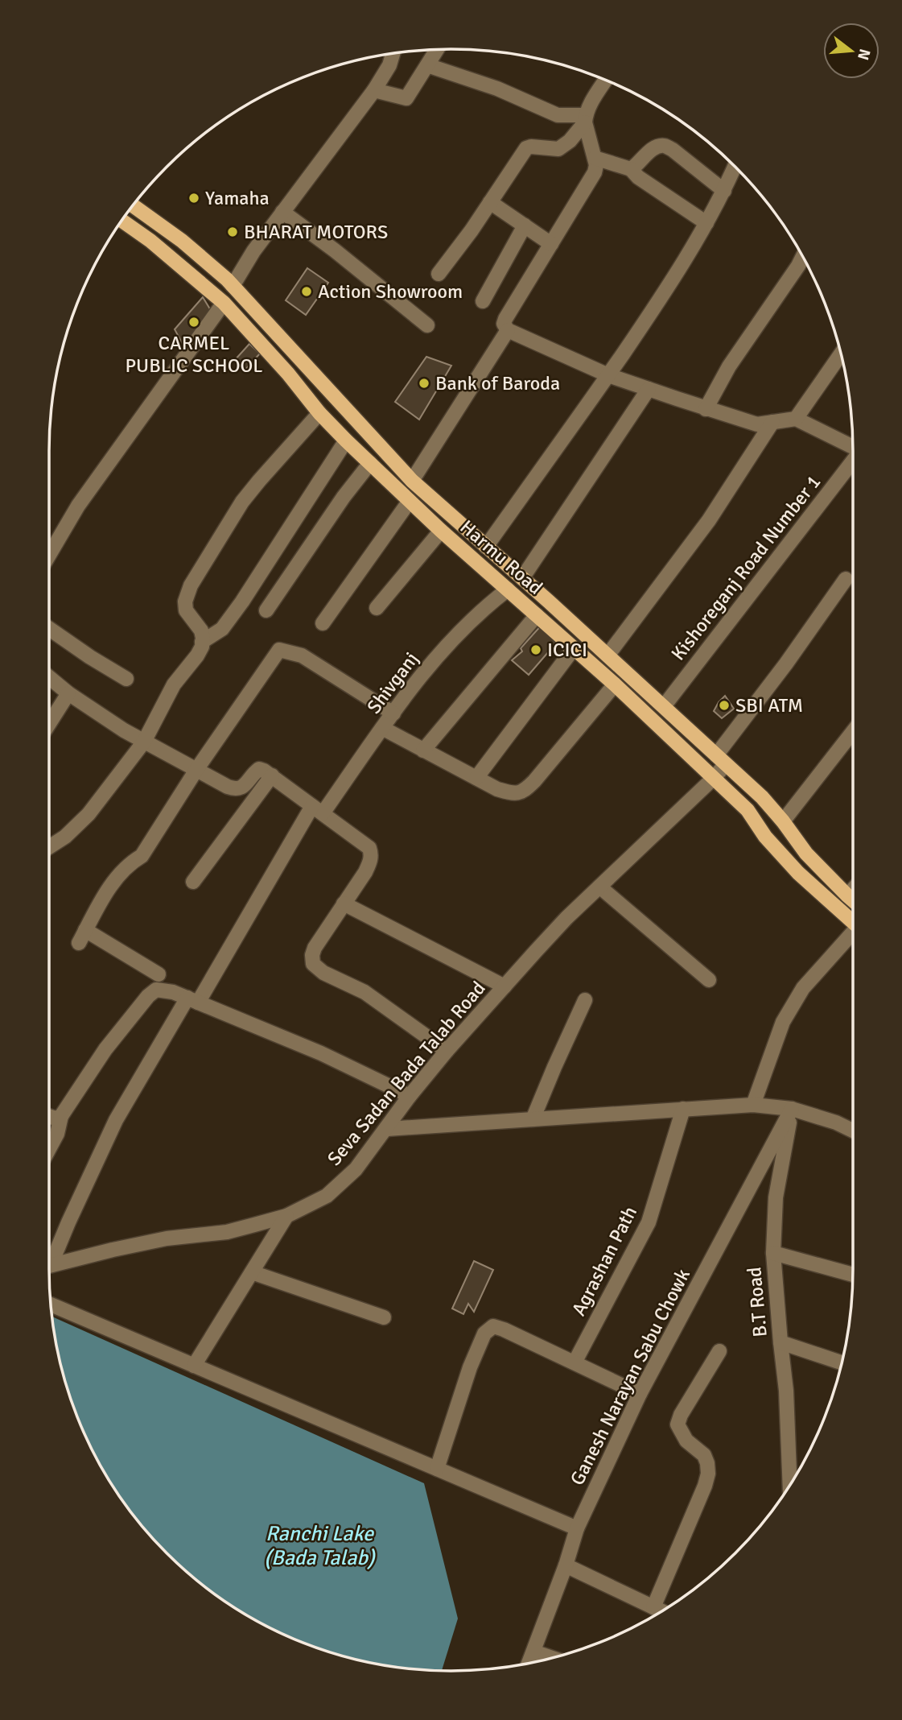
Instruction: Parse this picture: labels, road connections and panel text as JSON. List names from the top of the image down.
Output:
{
  "streets": {
    "main road": ["Harmu Road"],
    "street": [
      "Kishoreganj Road Number 1",
      "Shivganj",
      "Seva Sadan Bada Talab Road",
      "Agrashan Path",
      "B.T Road",
      "Ganesh Narayan Sabu Chowk"
    ]
  },
  "crossings": [
    ["Harmu Road", "Kishoreganj Road Number 1"],
    ["Harmu Road", "Shivganj"],
    ["Harmu Road", "Seva Sadan Bada Talab Road"],
    ["B.T Road", "Ganesh Narayan Sabu Chowk"]
  ],
  "water": ["Ranchi Lake (Bada Talab)"],
  "places": [
    "Yamaha",
    "BHARAT MOTORS",
    "Action Showroom",
    "CARMEL PUBLIC SCHOOL",
    "Bank of Baroda",
    "ICICI",
    "SBI ATM"
  ],
  "north": "right"
}
